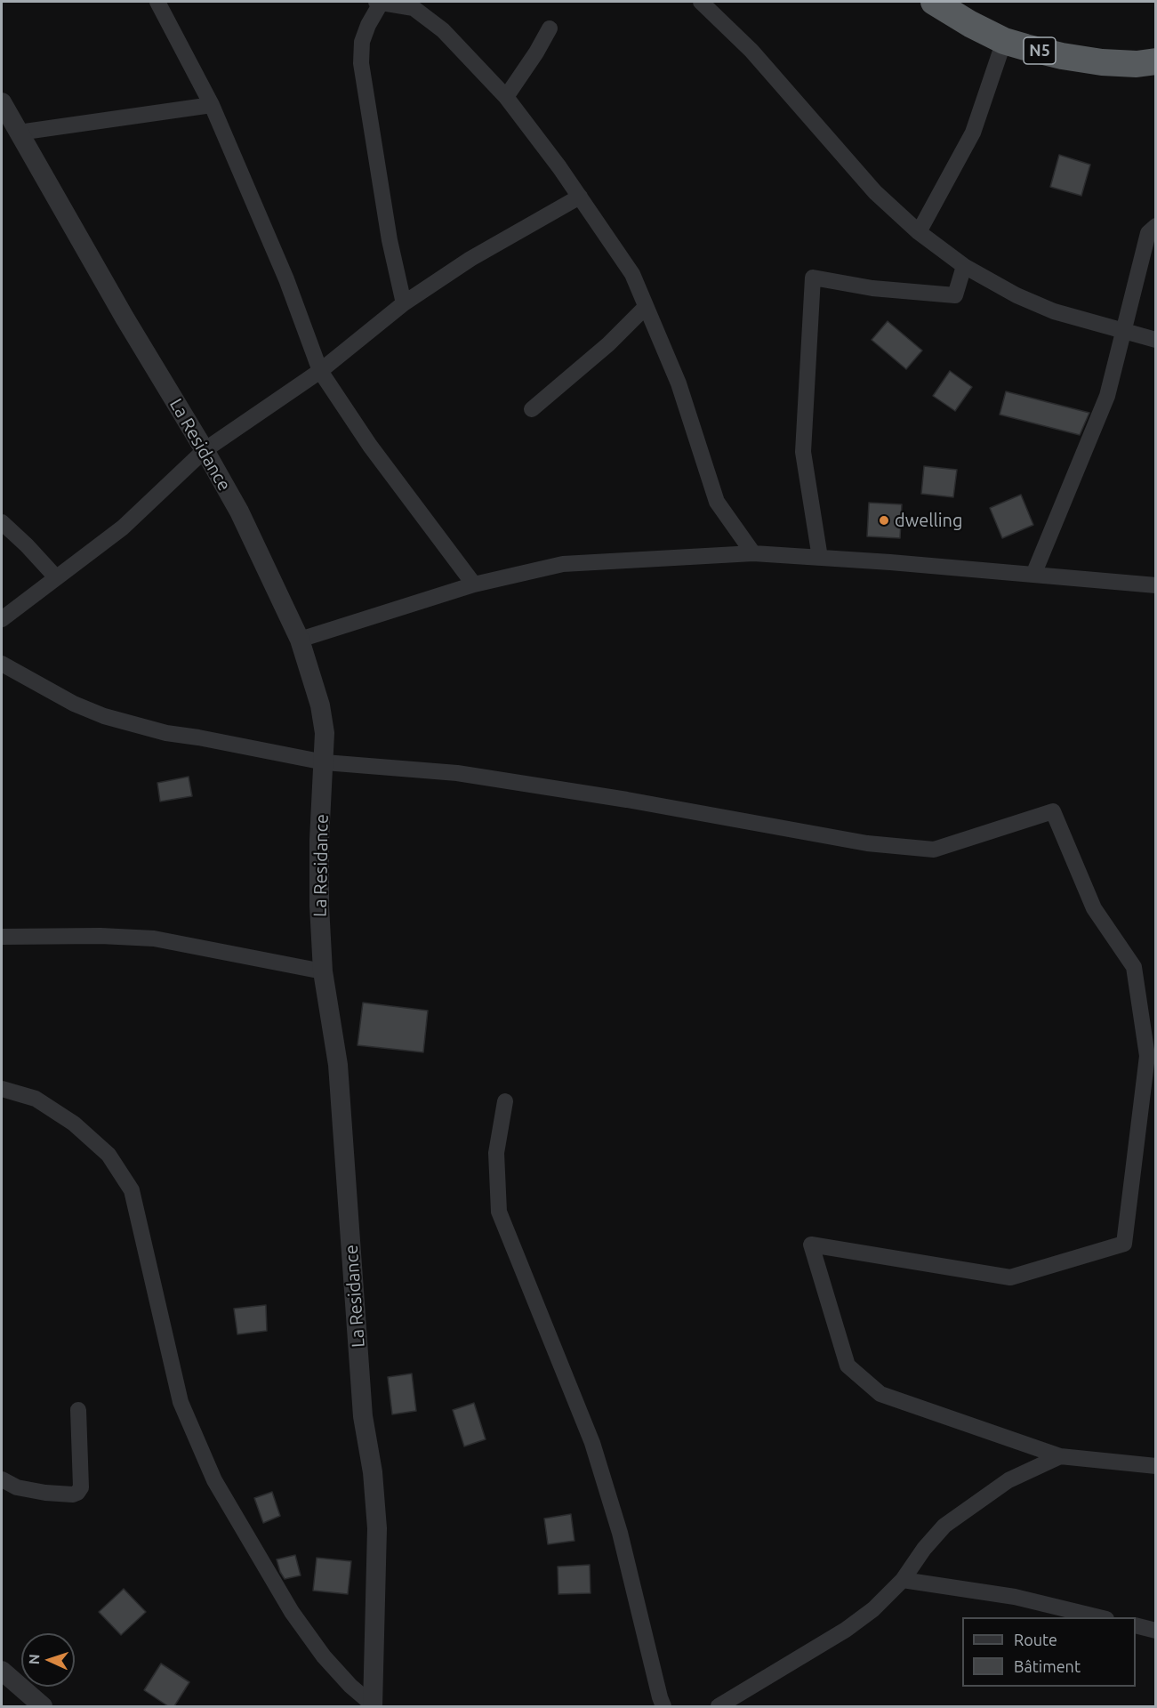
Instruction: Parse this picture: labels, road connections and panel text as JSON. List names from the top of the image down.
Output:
{
  "streets": {
    "highway": ["N5"],
    "street": ["La Residance"]
  },
  "places": ["dwelling"],
  "legend": ["Route", "Bâtiment"],
  "north": "left"
}
